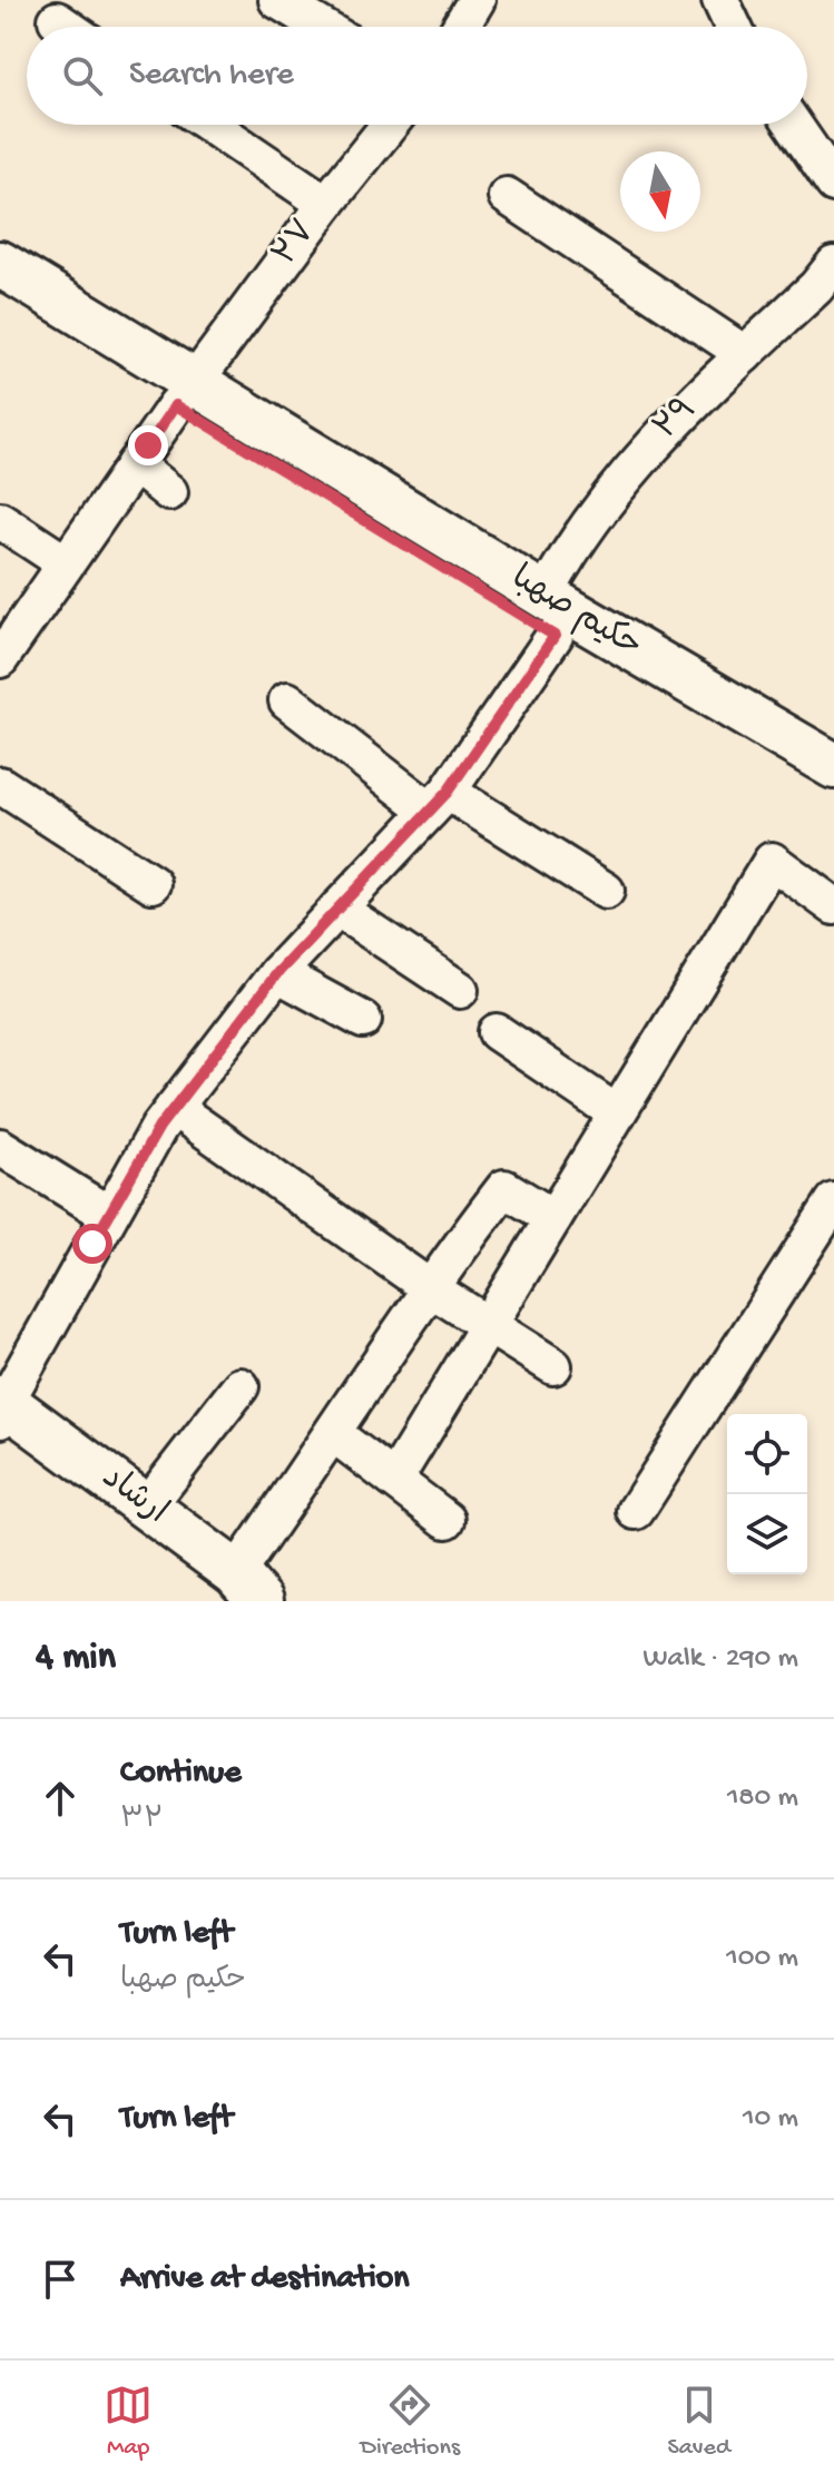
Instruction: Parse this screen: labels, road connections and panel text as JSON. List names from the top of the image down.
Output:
{
  "streets": {
    "street": [
      "۲۷",
      "۲۹",
      "حکیم صهبا",
      "ارشاد"
    ]
  },
  "crossings": [
    ["۲۷", "حکیم صهبا"],
    ["۲۹", "حکیم صهبا"],
    ["۲۹", "ارشاد"]
  ],
  "north": "bottom",
  "page": {
    "search": "Search here",
    "heading": ["4 min", "Walk · 290 m"],
    "list": [
      ["Continue", "۳۲", "180 m"],
      ["Turn left", "حکیم صهبا", "100 m"],
      ["Turn left", "10 m"],
      "Arrive at destination"
    ],
    "nav": ["Map", "Directions", "Saved"]
  }
}
